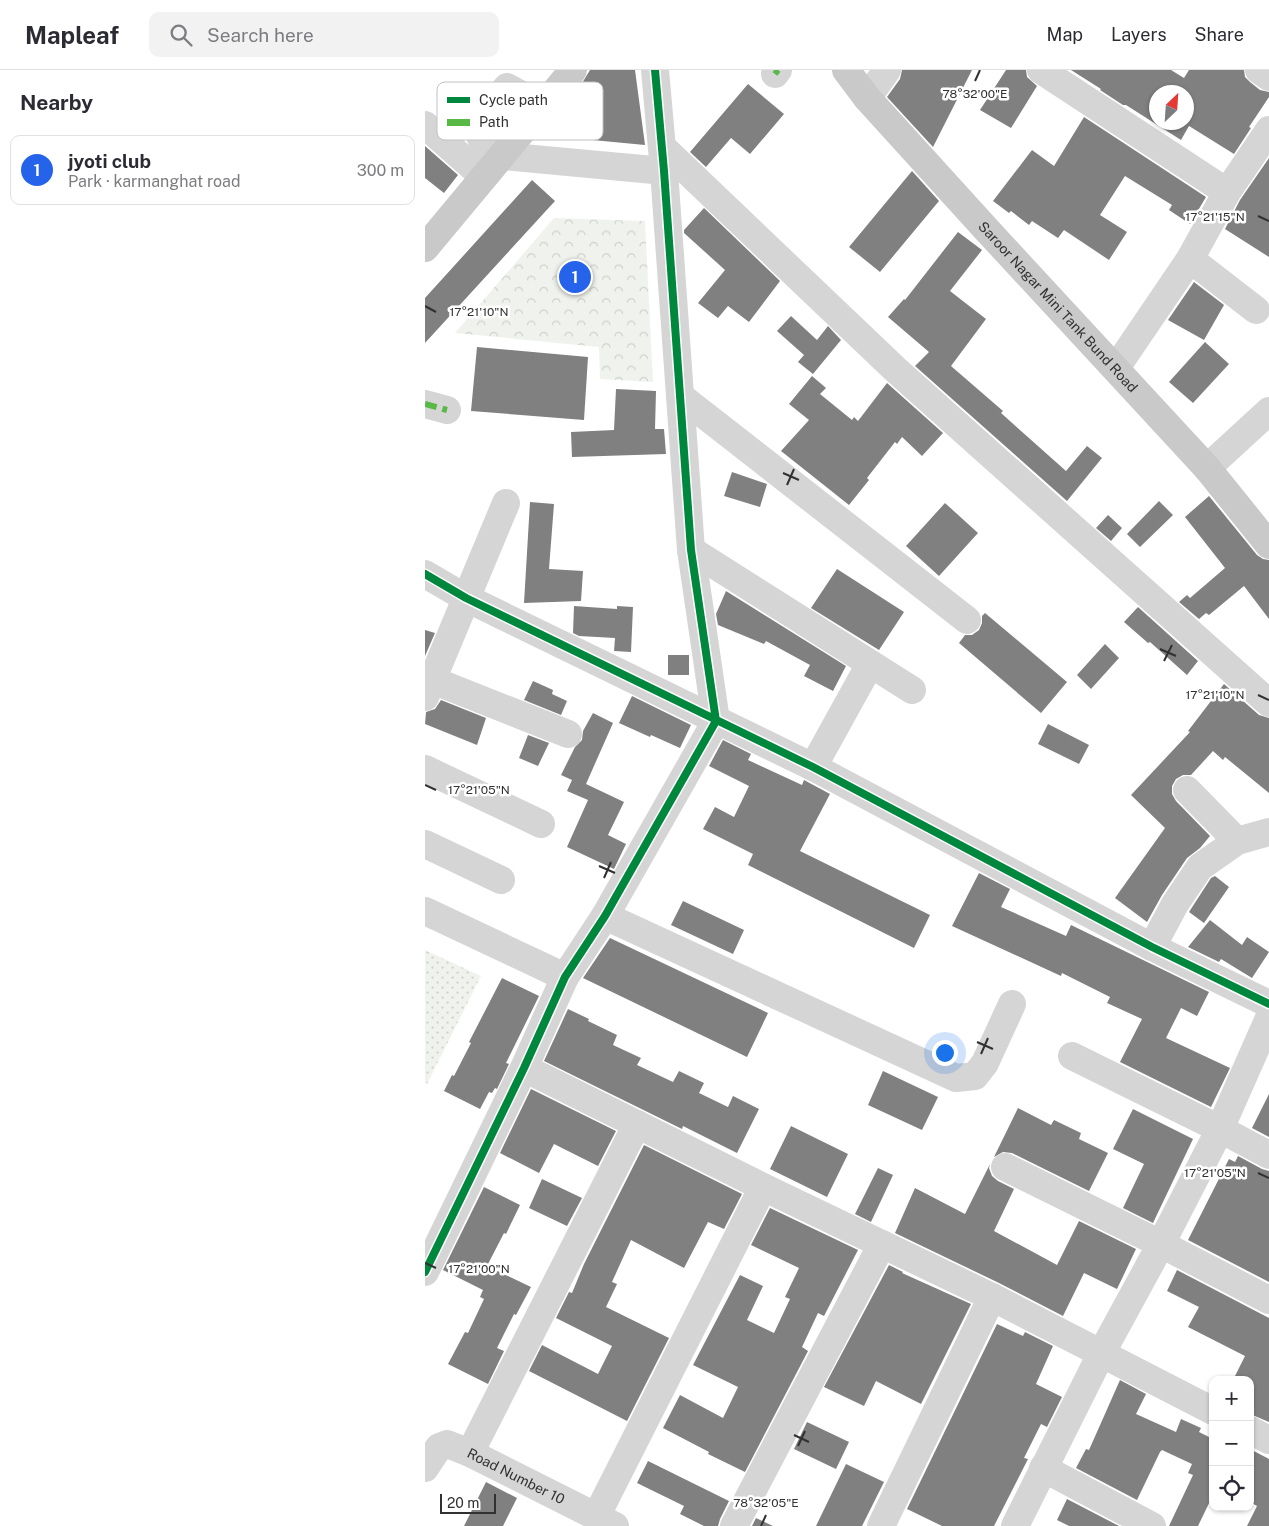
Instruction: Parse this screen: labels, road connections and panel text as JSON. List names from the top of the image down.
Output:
{
  "streets": {
    "main road": ["Saroor Nagar Mini Tank Bund Road"],
    "street": ["Road Number 10"]
  },
  "legend": ["Cycle path", "Path"],
  "scale_bar": "20 m",
  "north": "top right",
  "page": {
    "header": "Mapleaf",
    "search": "Search here",
    "nav": ["Map", "Layers", "Share"],
    "heading": "Nearby",
    "list": [
      {
        "mark": "1",
        "name": "jyoti club",
        "note": "Park · karmanghat road",
        "value": "300 m"
      }
    ],
    "pins": "1",
    "map_buttons": ["+", "−"],
    "scale": "20 m"
  },
  "coordinates": [
    "78°32'00\"E",
    "17°21'15\"N",
    "17°21'10\"N",
    "17°21'05\"N",
    "17°21'00\"N",
    "78°32'05\"E"
  ]
}
